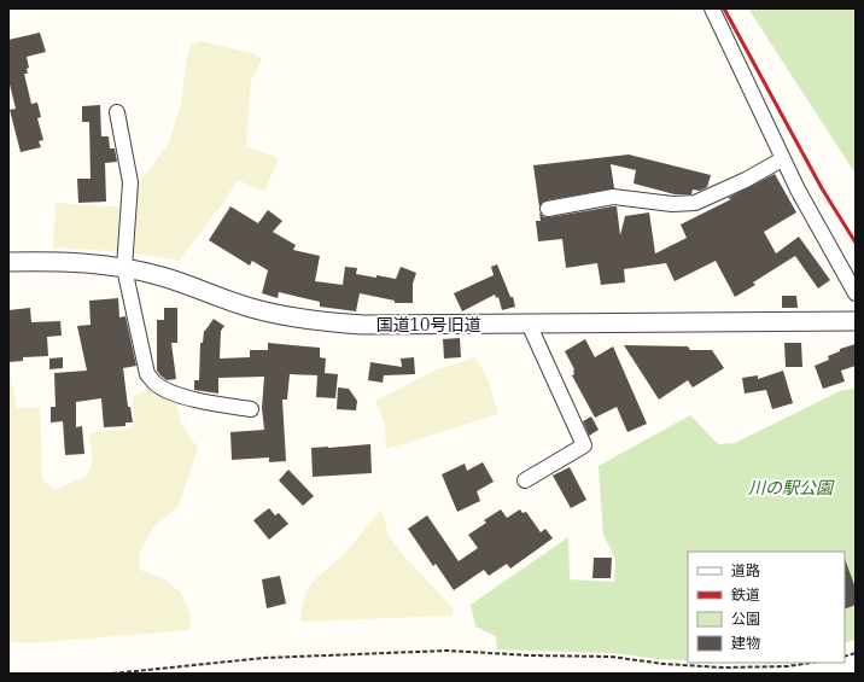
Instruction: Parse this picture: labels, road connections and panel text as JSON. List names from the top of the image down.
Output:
{
  "streets": {
    "street": ["国道10号旧道"]
  },
  "parks": ["川の駅公園"],
  "legend": [
    "道路",
    "鉄道",
    "公園",
    "建物"
  ]
}
